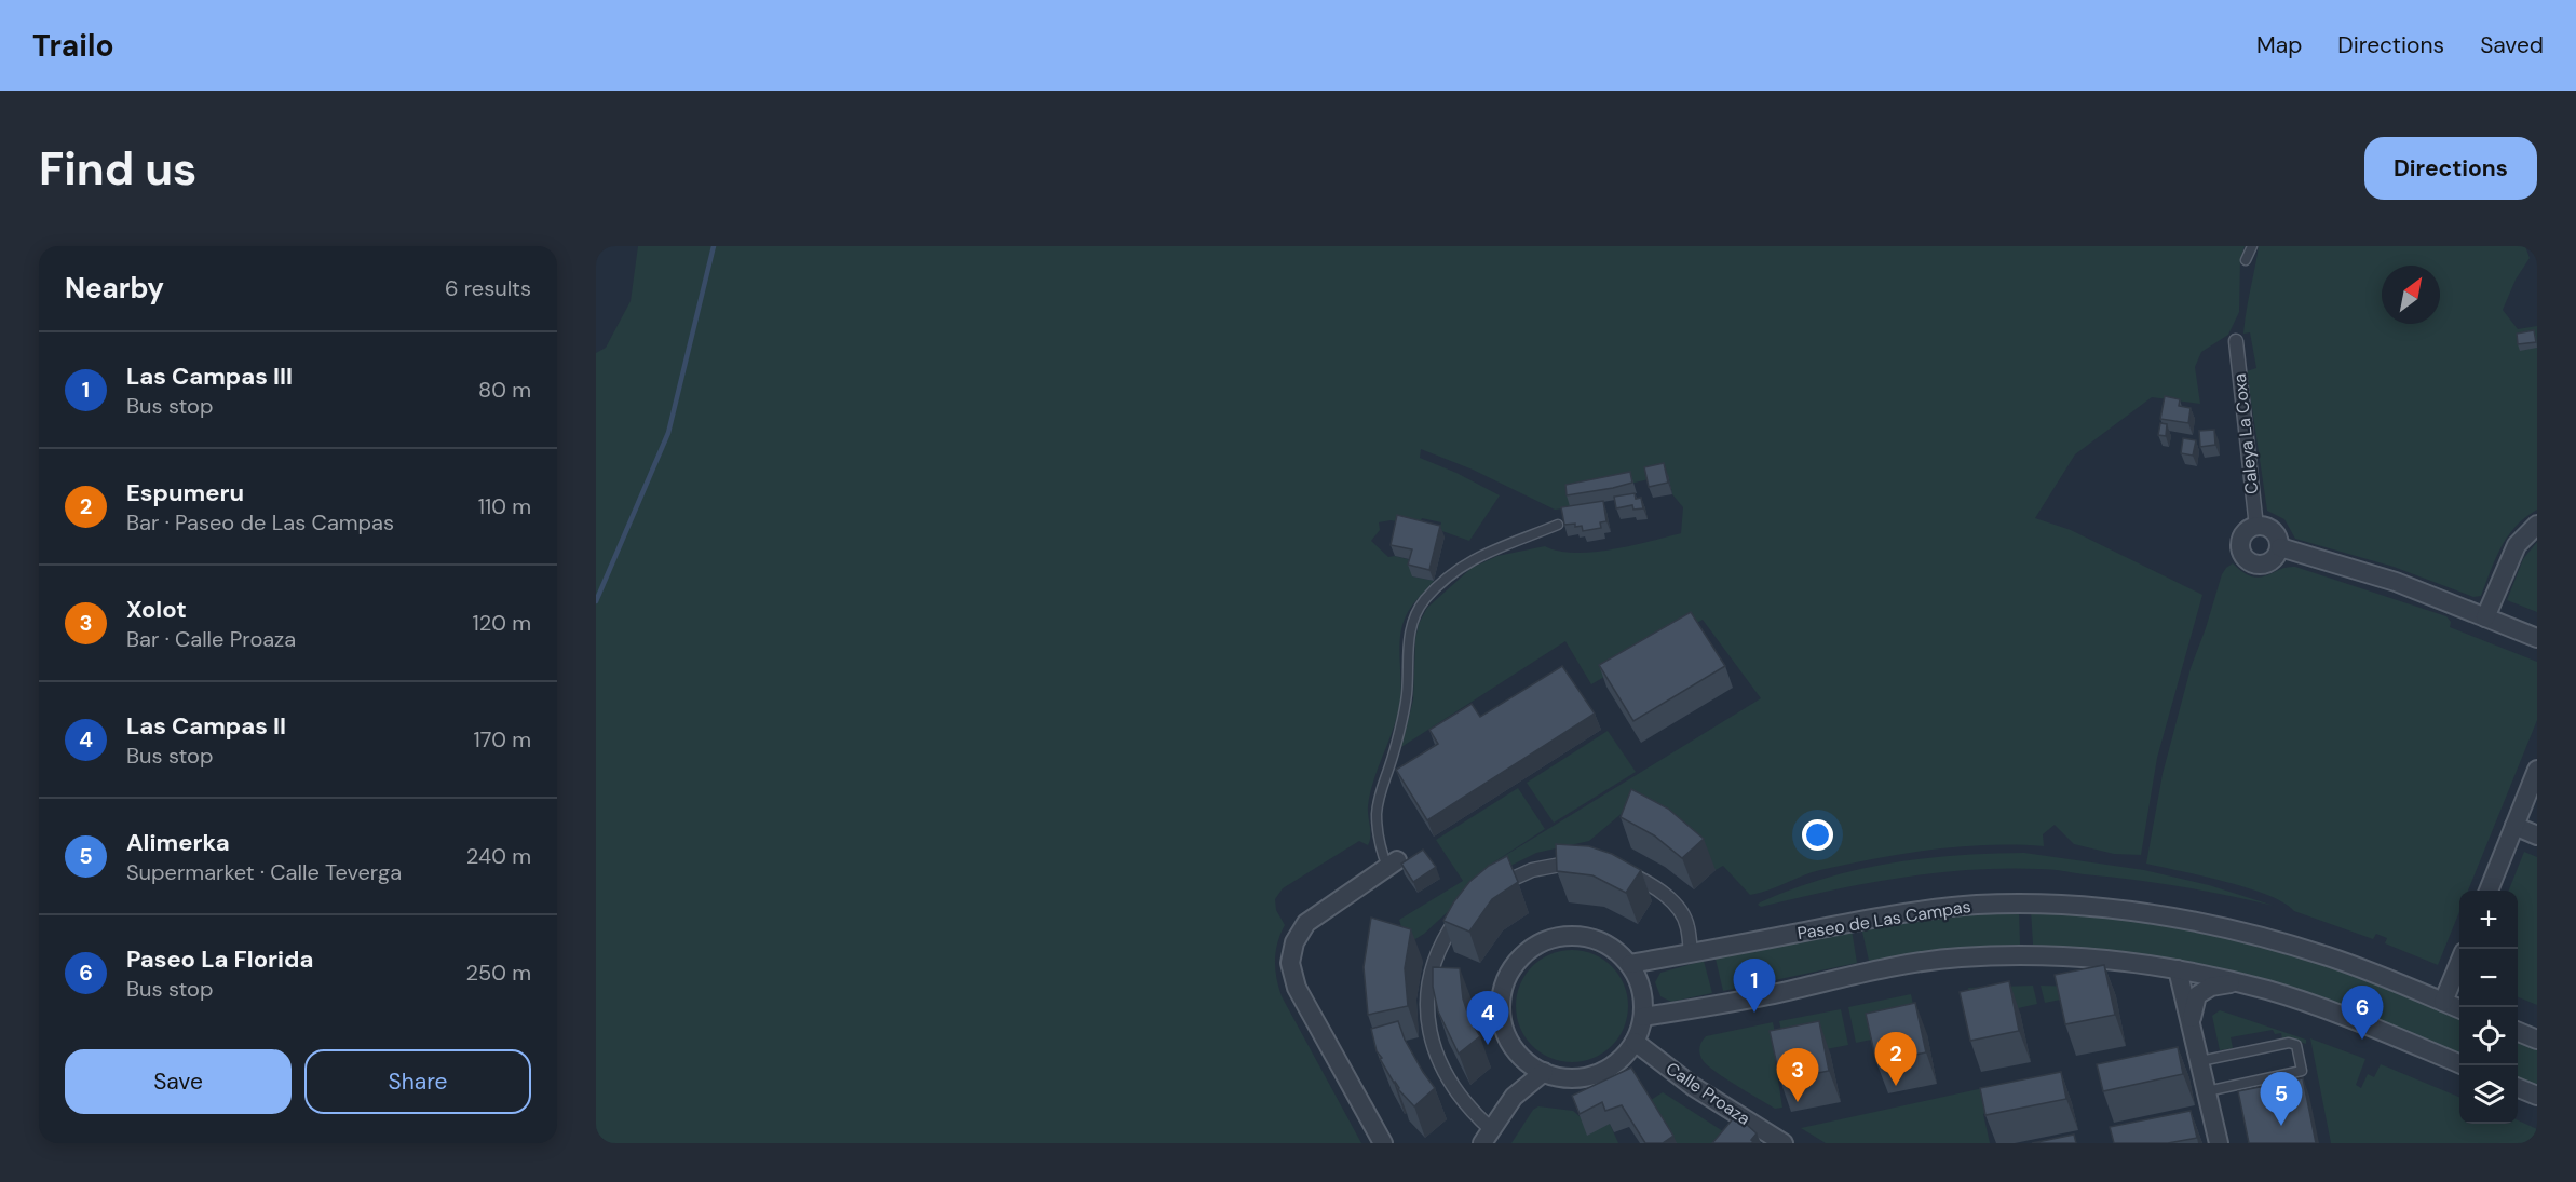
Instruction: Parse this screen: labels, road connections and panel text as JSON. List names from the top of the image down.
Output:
{
  "streets": {
    "street": ["Caleya La Coxa", "Paseo de Las Campas", "Calle Proaza"]
  },
  "crossings": [
    ["Paseo de Las Campas", "Calle Proaza"]
  ],
  "north": "top right",
  "page": {
    "header": "Trailo",
    "nav": ["Map", "Directions", "Saved"],
    "buttons": [
      "Directions",
      ["Save", "Share"]
    ],
    "title": "Find us",
    "heading": ["Nearby", "6 results"],
    "list": [
      {
        "mark": "1",
        "name": "Las Campas III",
        "note": "Bus stop",
        "value": "80 m"
      },
      {
        "mark": "2",
        "name": "Espumeru",
        "note": "Bar · Paseo de Las Campas",
        "value": "110 m"
      },
      {
        "mark": "3",
        "name": "Xolot",
        "note": "Bar · Calle Proaza",
        "value": "120 m"
      },
      {
        "mark": "4",
        "name": "Las Campas II",
        "note": "Bus stop",
        "value": "170 m"
      },
      {
        "mark": "5",
        "name": "Alimerka",
        "note": "Supermarket · Calle Teverga",
        "value": "240 m"
      },
      {
        "mark": "6",
        "name": "Paseo La Florida",
        "note": "Bus stop",
        "value": "250 m"
      }
    ],
    "map_buttons": ["+", "−"],
    "pins": [
      "1",
      "6",
      "4",
      "2",
      "3",
      "5"
    ]
  }
}
